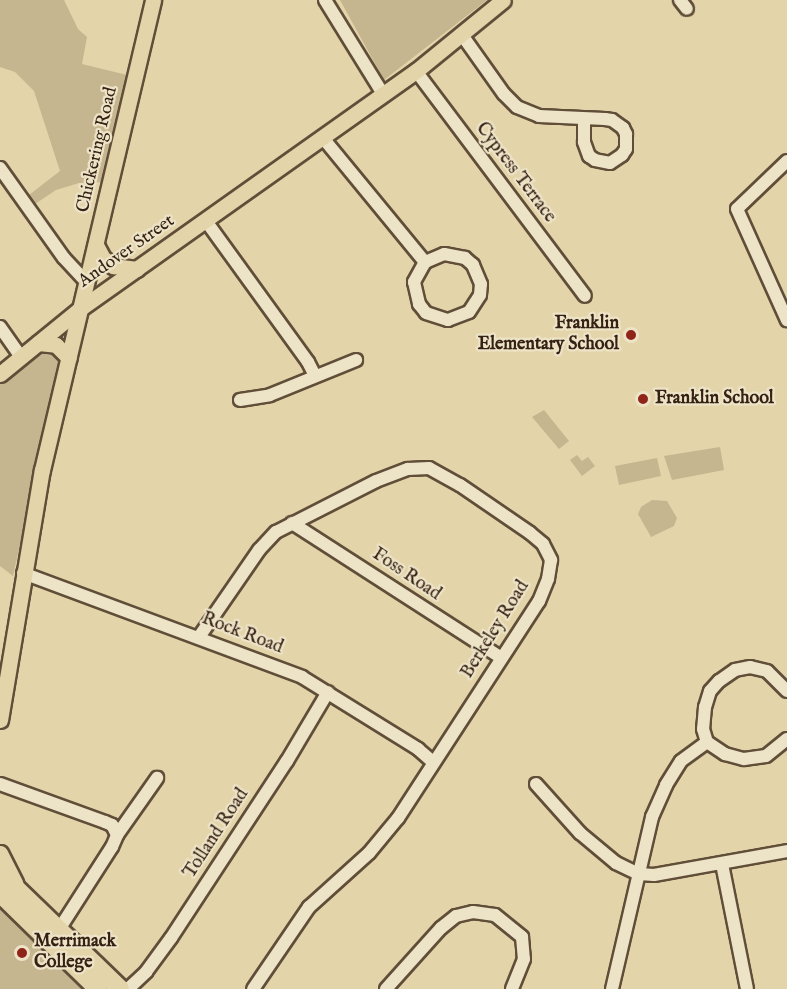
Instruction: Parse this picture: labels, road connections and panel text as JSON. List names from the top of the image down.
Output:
{
  "streets": {
    "main road": ["Chickering Road", "Andover Street"],
    "street": [
      "Cypress Terrace",
      "Foss Road",
      "Berkeley Road",
      "Rock Road",
      "Tolland Road"
    ]
  },
  "crossings": [
    ["Chickering Road", "Andover Street"],
    ["Cypress Terrace", "Andover Street"],
    ["Andover Street", "Rock Road"],
    ["Foss Road", "Berkeley Road"],
    ["Berkeley Road", "Rock Road"],
    ["Rock Road", "Tolland Road"]
  ],
  "places": ["Franklin Elementary School", "Franklin School", "Merrimack College"]
}
